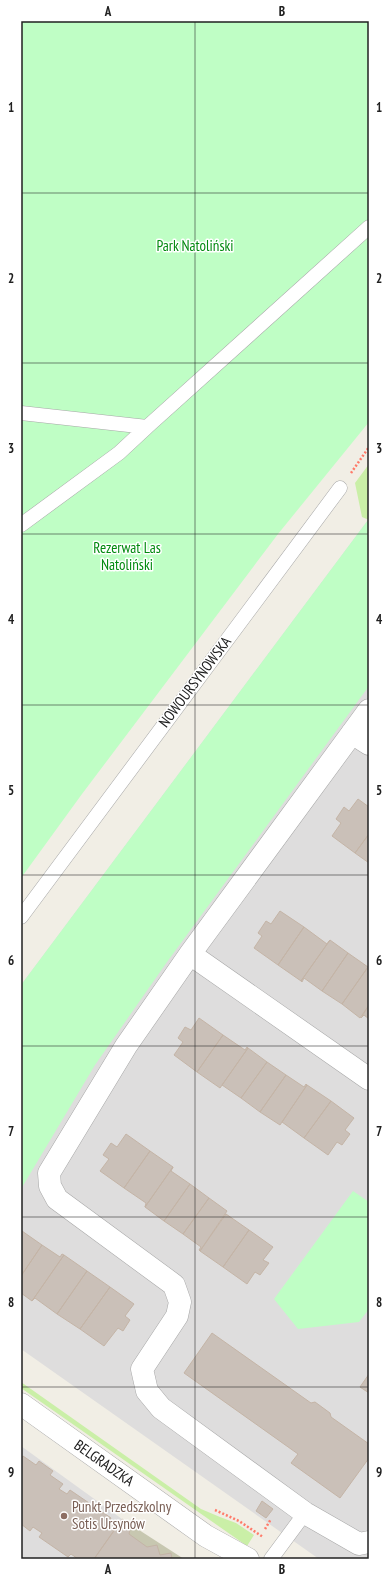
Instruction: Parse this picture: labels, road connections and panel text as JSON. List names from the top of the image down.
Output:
{
  "streets": {
    "street": ["BELGRADZKA"],
    "lane": ["NOWOURSYNOWSKA"]
  },
  "parks": ["Park Natoliński", "Rezerwat Las Natoliński"],
  "places": ["Punkt Przedszkolny Sotis Ursynów"],
  "grid": {
    "columns": ["A", "B"],
    "rows": [
      "1",
      "2",
      "3",
      "4",
      "5",
      "6",
      "7",
      "8",
      "9"
    ]
  }
}
